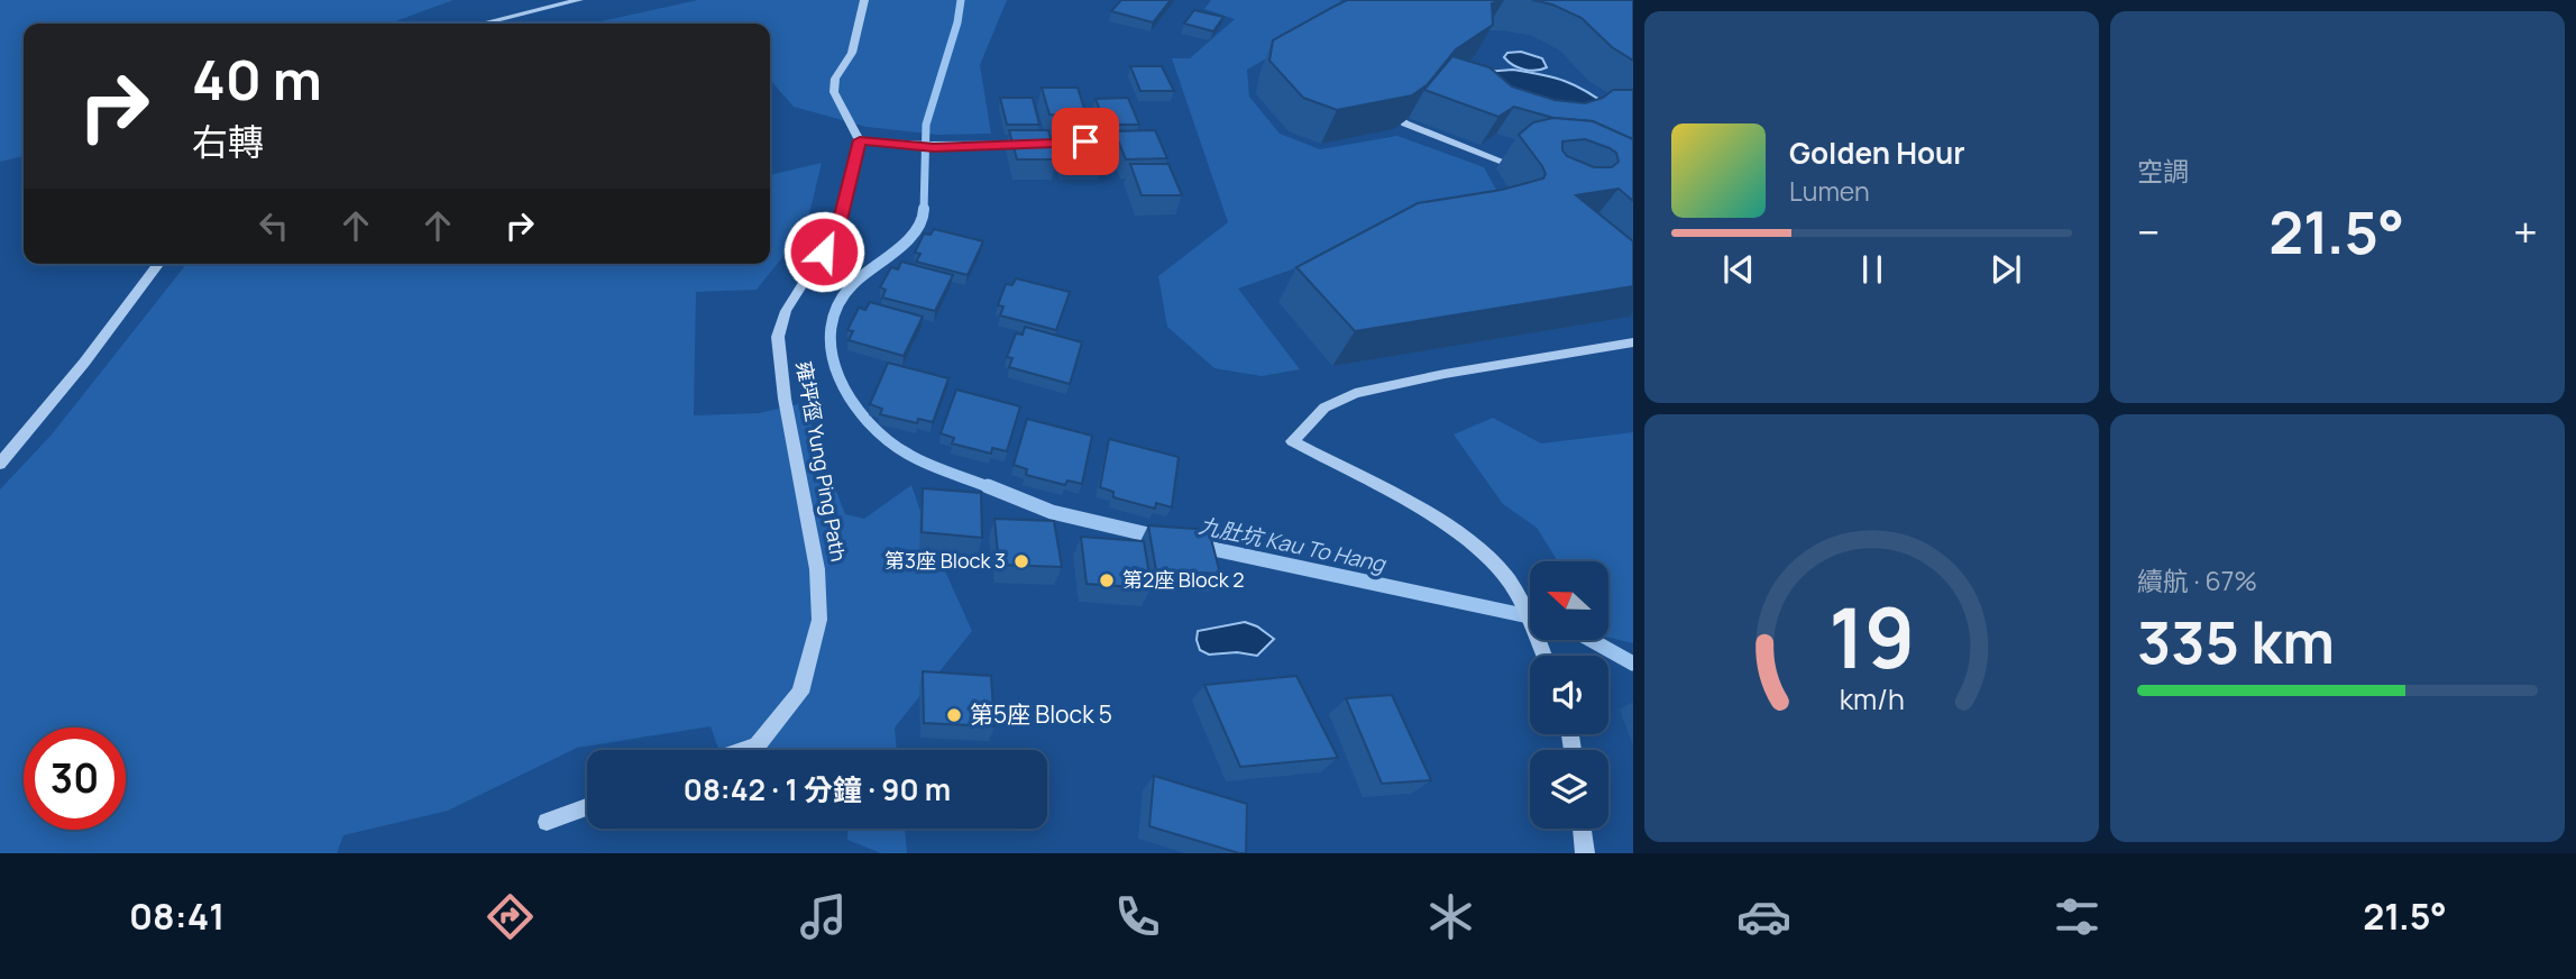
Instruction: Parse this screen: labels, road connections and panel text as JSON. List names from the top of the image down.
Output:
{
  "streets": {
    "street": ["雍坪徑 Yung Ping Path"]
  },
  "water": ["九肚坑 Kau To Hang"],
  "places": ["第3座 Block 3", "第2座 Block 2", "第5座 Block 5"],
  "north": "left",
  "page": {
    "tile": [
      "空調",
      ["續航 · 67%", "335 km"]
    ],
    "turn": ["40 m", "右轉"],
    "song": ["Golden Hour", "Lumen"],
    "heat": ["−", "21.5°", "+"],
    "limit": "30",
    "trip": "08:42 · 1 分鐘 · 90 m",
    "tabs": ["08:41", "21.5°"],
    "gauge": ["19", "km/h"]
  }
}
